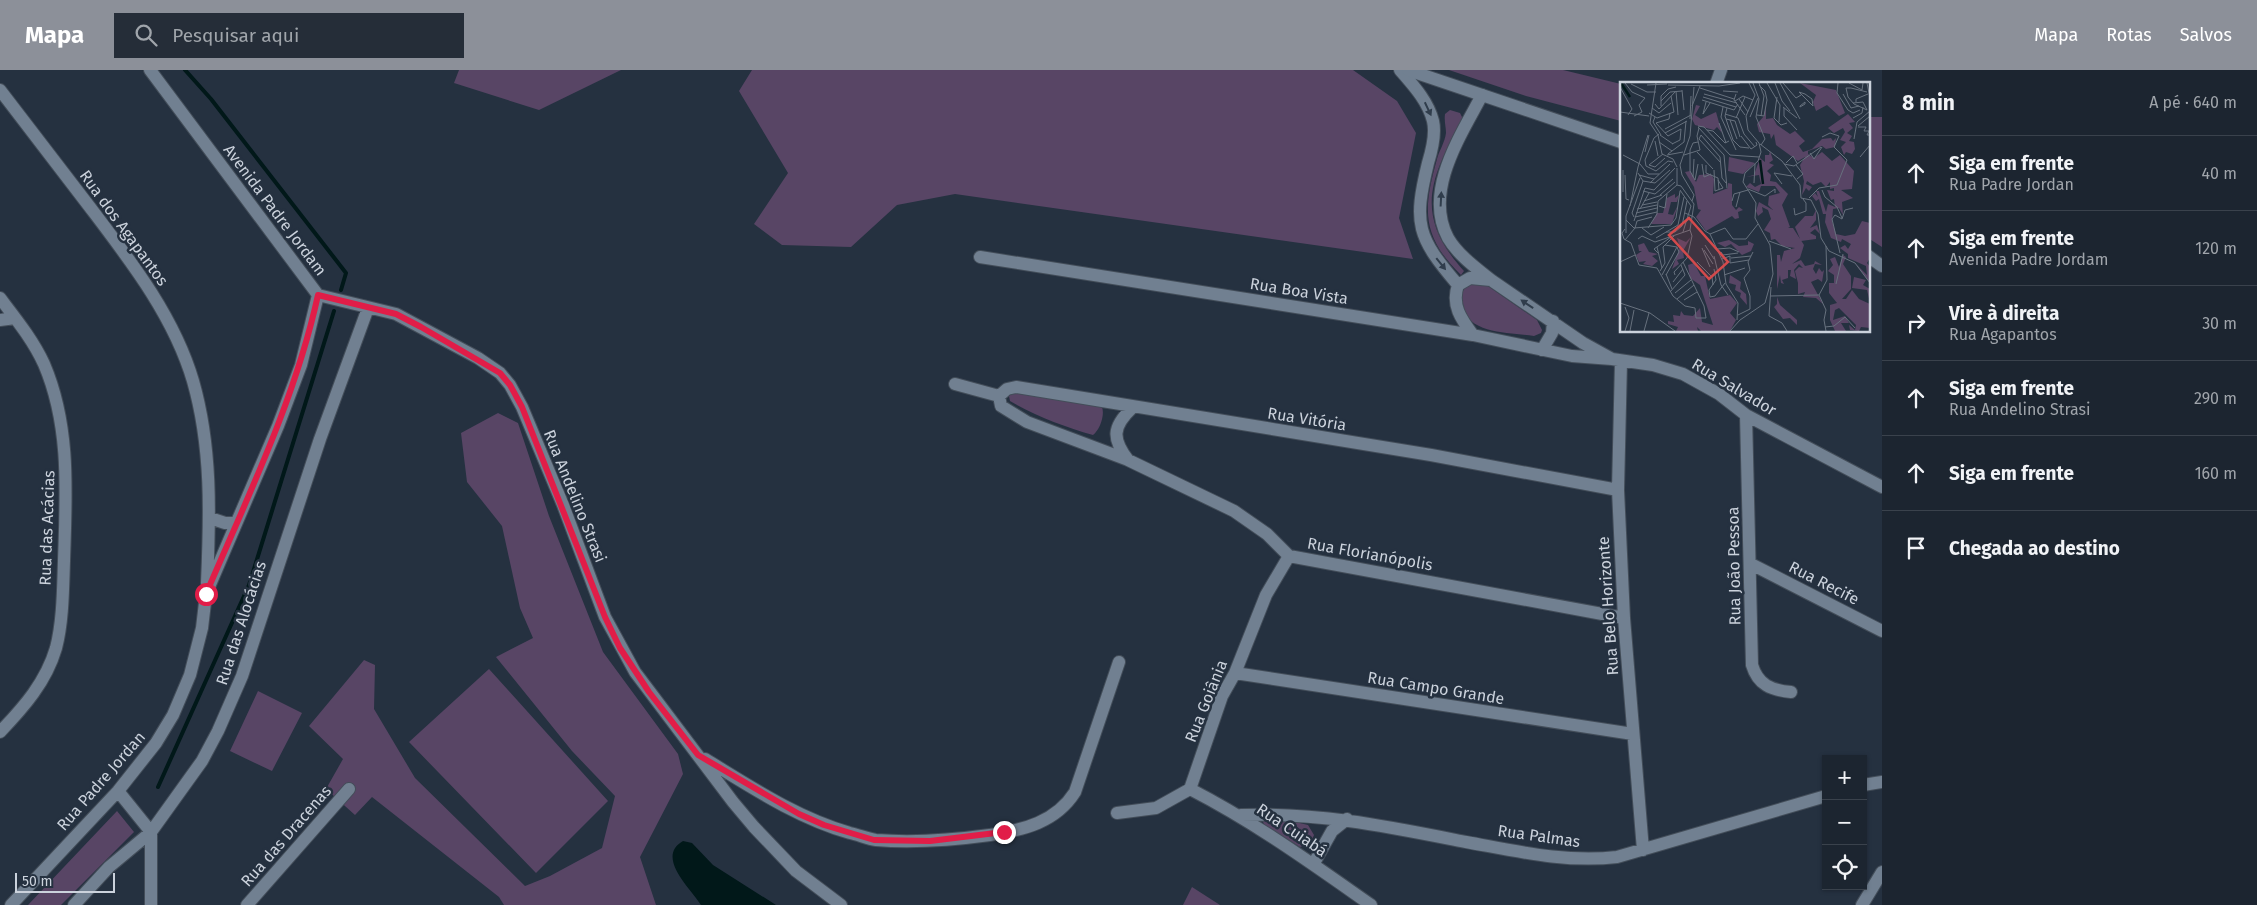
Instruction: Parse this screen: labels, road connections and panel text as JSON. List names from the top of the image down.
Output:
{
  "streets": {
    "street": [
      "Avenida Padre Jordam",
      "Rua dos Agapantos",
      "Rua Boa Vista",
      "Rua Salvador",
      "Rua Vitória",
      "Rua Andelino Strasi",
      "Rua das Acácias",
      "Rua Florianópolis",
      "Rua João Pessoa",
      "Rua Recife",
      "Rua Belo Horizonte",
      "Rua das Alocácias",
      "Rua Campo Grande",
      "Rua Goiânia",
      "Rua Padre Jordan",
      "Rua Cuiabá",
      "Rua das Dracenas",
      "Rua Palmas"
    ]
  },
  "crossings": [
    ["Avenida Padre Jordam", "Rua Andelino Strasi"],
    ["Avenida Padre Jordam", "Rua Padre Jordan"],
    ["Rua dos Agapantos", "Rua Padre Jordan"],
    ["Rua Boa Vista", "Rua Salvador"],
    ["Rua Boa Vista", "Rua Belo Horizonte"],
    ["Rua Salvador", "Rua João Pessoa"],
    ["Rua Salvador", "Rua Belo Horizonte"],
    ["Rua Vitória", "Rua Florianópolis"],
    ["Rua Vitória", "Rua Belo Horizonte"],
    ["Rua Andelino Strasi", "Rua das Alocácias"],
    ["Rua Florianópolis", "Rua Belo Horizonte"],
    ["Rua Florianópolis", "Rua Goiânia"],
    ["Rua João Pessoa", "Rua Recife"],
    ["Rua Belo Horizonte", "Rua Campo Grande"],
    ["Rua Belo Horizonte", "Rua Palmas"],
    ["Rua Campo Grande", "Rua Goiânia"],
    ["Rua Goiânia", "Rua Cuiabá"],
    ["Rua Cuiabá", "Rua Palmas"]
  ],
  "scale_bar": "50 m",
  "page": {
    "header": "Mapa",
    "search": "Pesquisar aqui",
    "nav": ["Mapa", "Rotas", "Salvos"],
    "heading": ["8 min", "A pé · 640 m"],
    "list": [
      ["Siga em frente", "Rua Padre Jordan", "40 m"],
      ["Siga em frente", "Avenida Padre Jordam", "120 m"],
      ["Vire à direita", "Rua Agapantos", "30 m"],
      ["Siga em frente", "Rua Andelino Strasi", "290 m"],
      ["Siga em frente", "160 m"],
      "Chegada ao destino"
    ],
    "map_buttons": ["+", "−"],
    "scale": "50 m"
  }
}
